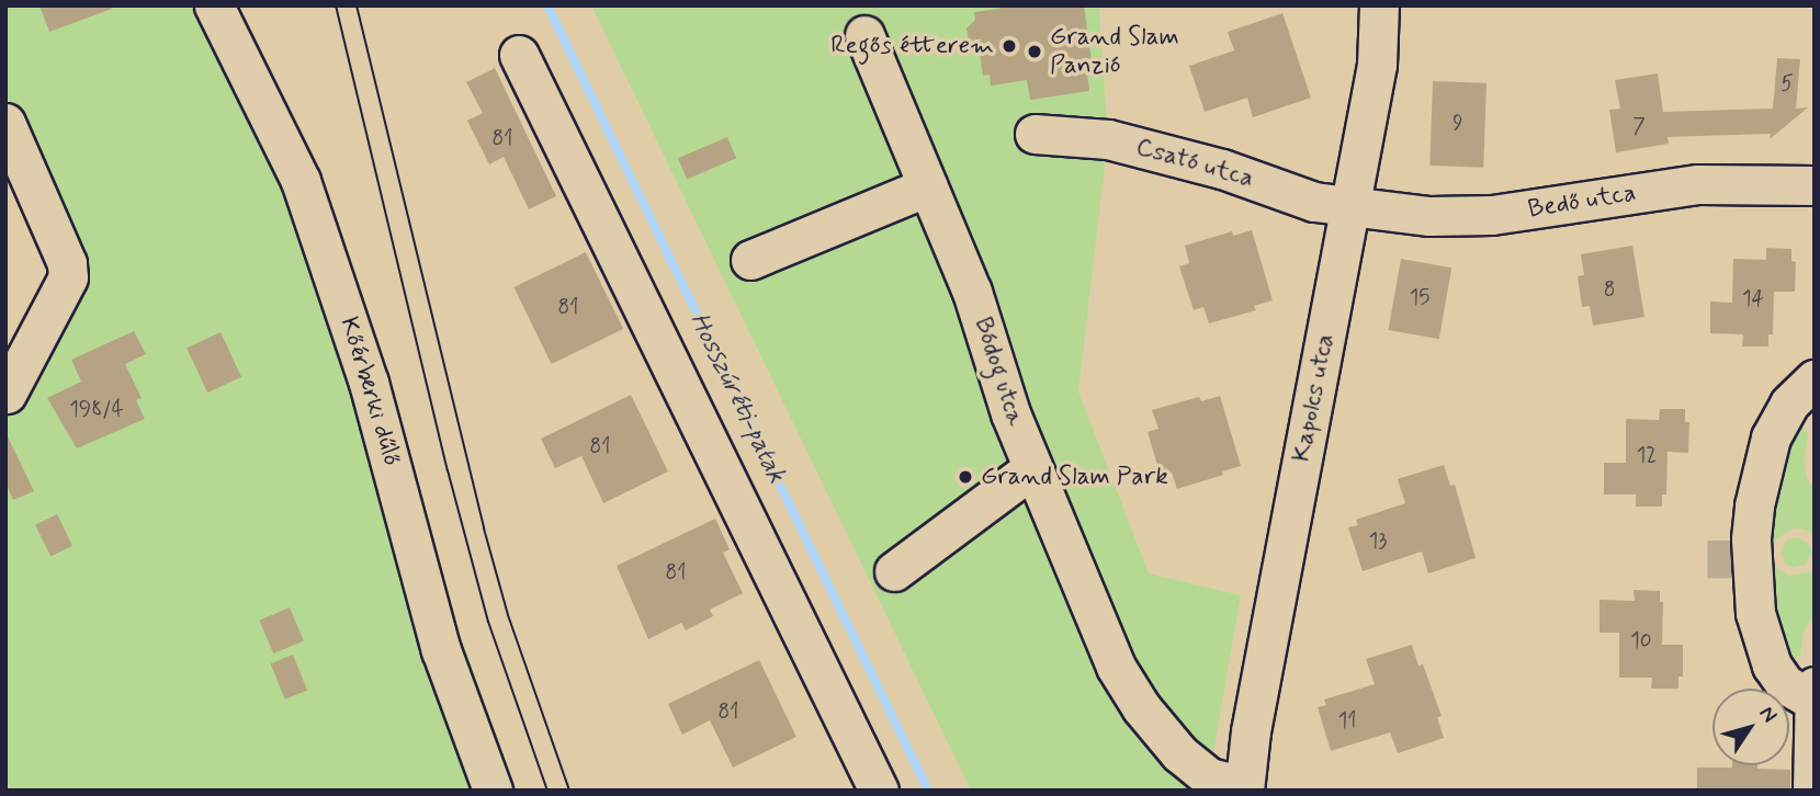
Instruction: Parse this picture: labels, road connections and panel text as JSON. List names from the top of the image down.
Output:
{
  "streets": {
    "street": [
      "Csató utca",
      "Bedő utca",
      "Bódog utca",
      "Kőérberki dűlő",
      "Kapolcs utca"
    ]
  },
  "crossings": [
    ["Csató utca", "Bedő utca"],
    ["Csató utca", "Kapolcs utca"],
    ["Bedő utca", "Kapolcs utca"],
    ["Bódog utca", "Kapolcs utca"]
  ],
  "water": ["Hosszúréti-patak"],
  "places": ["Regős étterem", "Grand Slam Panzió", "Grand Slam Park"],
  "house_numbers": [
    "5",
    "9",
    "7",
    "81",
    "8",
    "15",
    "14",
    "81",
    "198/4",
    "81",
    "12",
    "13",
    "81",
    "10",
    "81",
    "11"
  ],
  "north": "top right"
}
